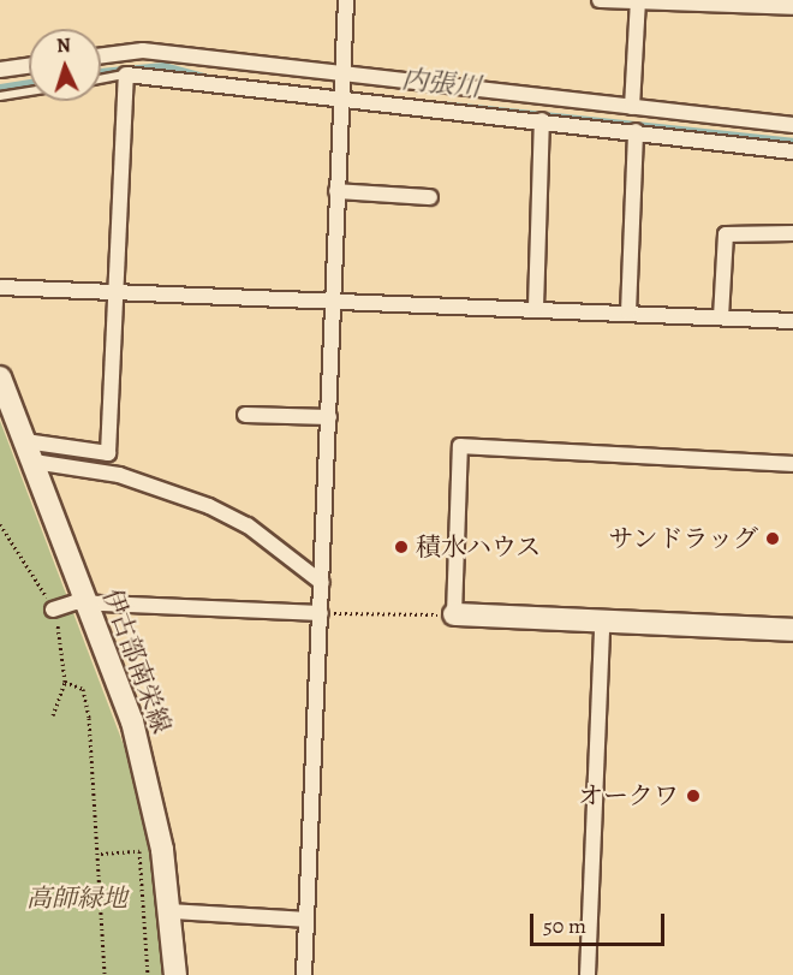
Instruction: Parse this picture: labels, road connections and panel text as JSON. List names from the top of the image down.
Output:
{
  "streets": {
    "main road": ["伊古部南栄線"]
  },
  "water": ["内張川"],
  "parks": ["高師緑地"],
  "places": ["サンドラッグ", "積水ハウス", "オークワ"],
  "scale_bar": "50 m",
  "north": "top"
}
